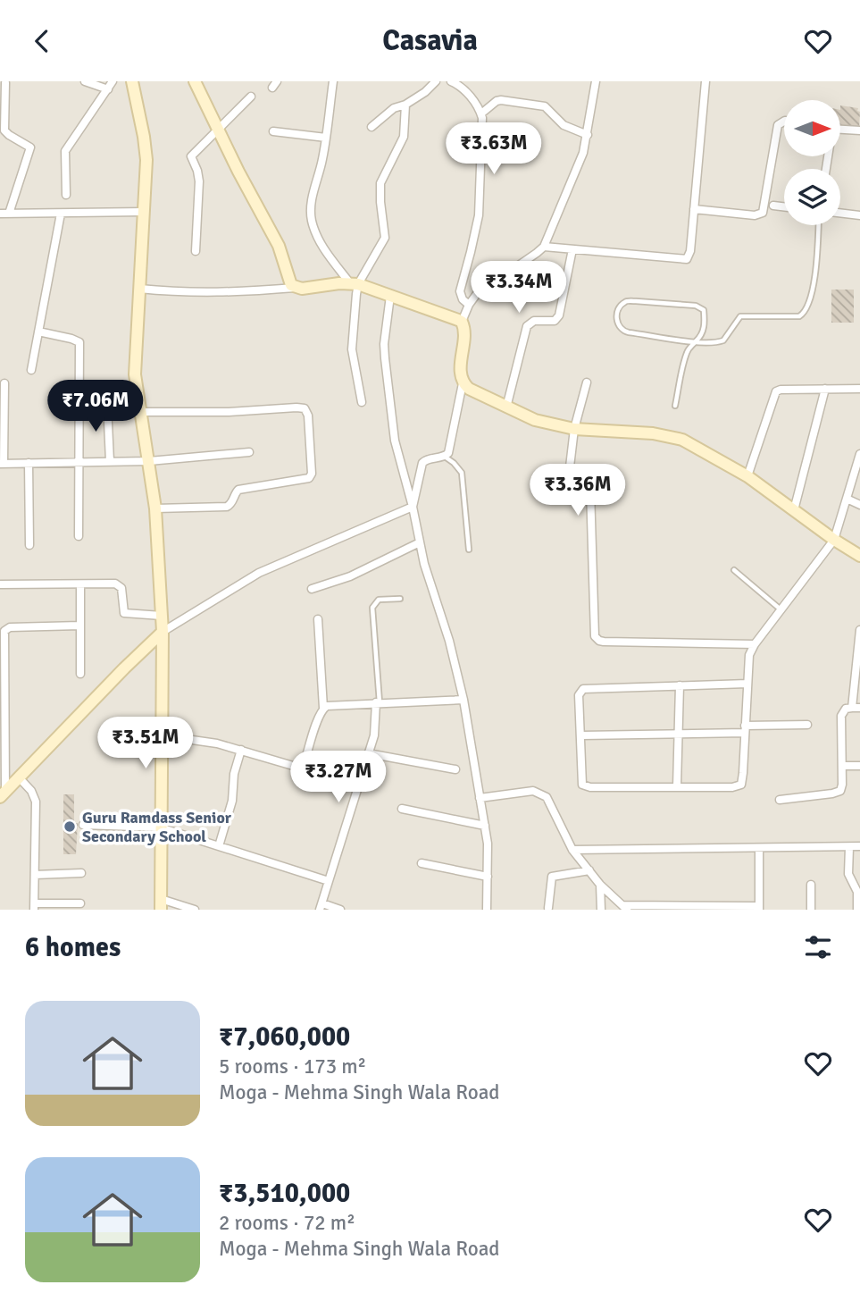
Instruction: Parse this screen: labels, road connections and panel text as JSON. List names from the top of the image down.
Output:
{
  "places": ["Guru Ramdass Senior Secondary School"],
  "north": "right",
  "page": {
    "header": "Casavia",
    "price": [
      "₹3.63M",
      "₹3.34M",
      "₹7.06M",
      "₹3.36M",
      "₹3.51M",
      "₹3.27M"
    ],
    "heading": "6 homes",
    "list": [
      {
        "name": "₹7,060,000",
        "note": "5 rooms · 173 m² · Moga - Mehma Singh Wala Road"
      },
      {
        "name": "₹3,510,000",
        "note": "2 rooms · 72 m² · Moga - Mehma Singh Wala Road"
      }
    ]
  }
}
